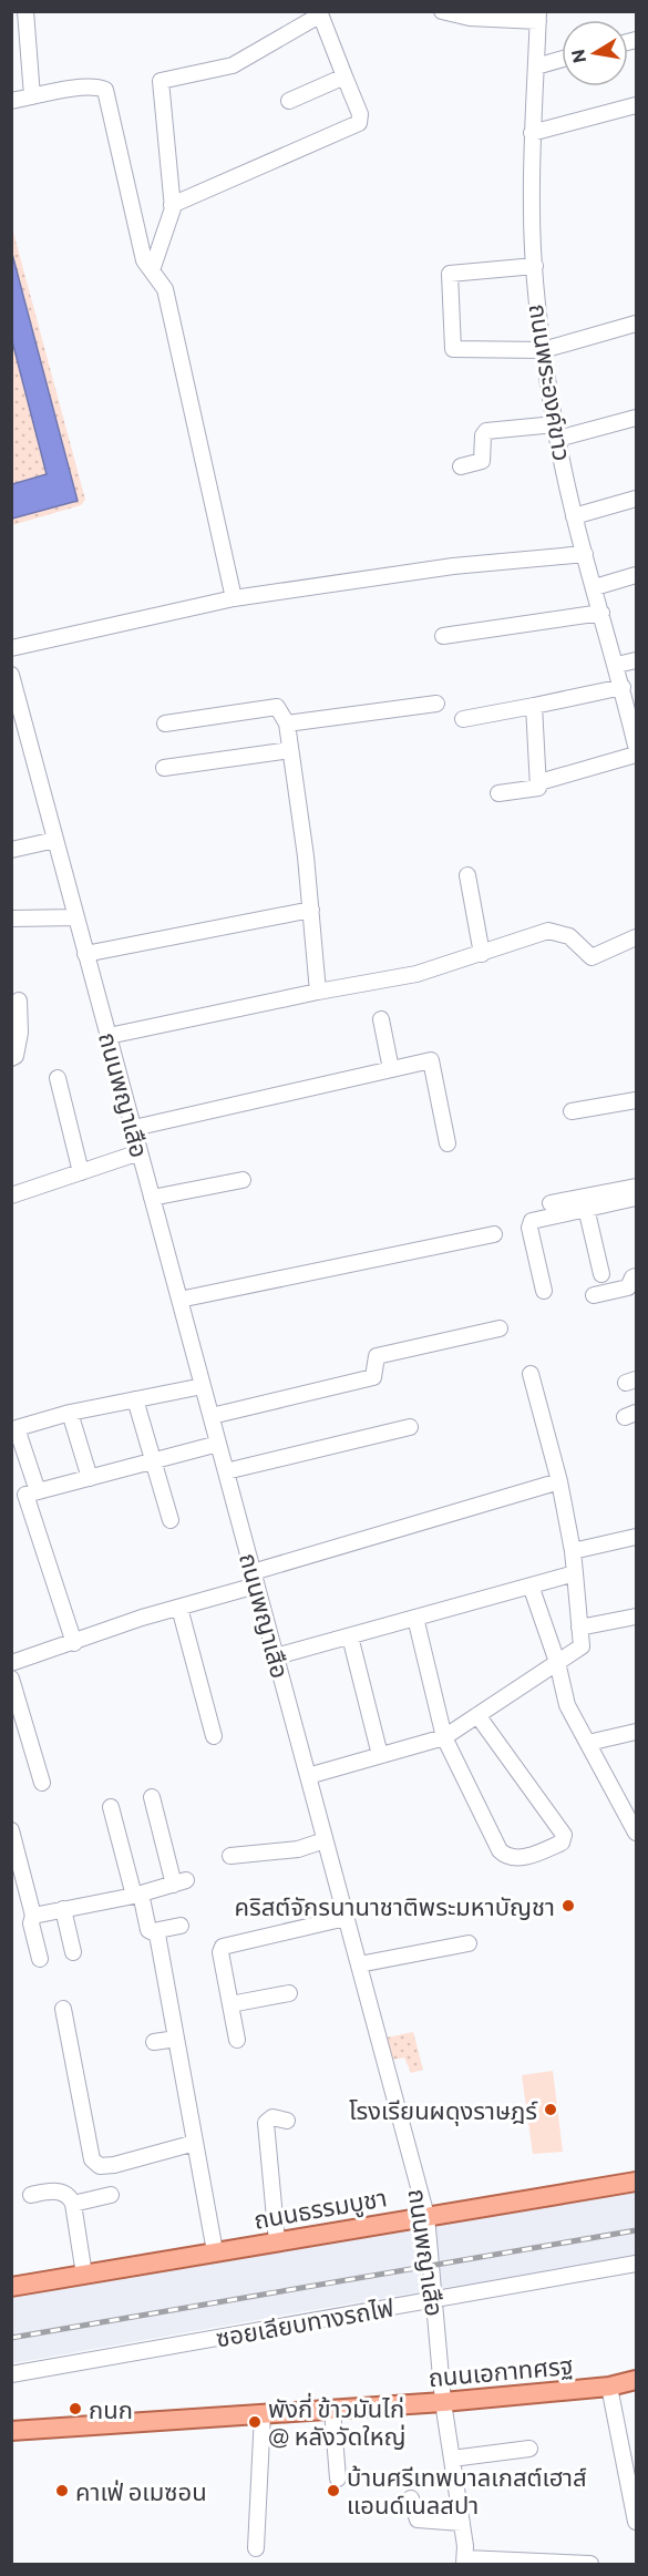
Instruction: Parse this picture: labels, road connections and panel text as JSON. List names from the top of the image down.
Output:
{
  "streets": {
    "main road": ["ถนนธรรมบูชา", "ถนนเอกาทศรฐ"],
    "street": ["ถนนพระองค์ขาว", "ถนนพญาเสือ", "ซอยเลียบทางรถไฟ"]
  },
  "crossings": [
    ["ถนนพญาเสือ", "ถนนธรรมบูชา"],
    ["ถนนพญาเสือ", "ซอยเลียบทางรถไฟ"],
    ["ถนนพญาเสือ", "ถนนเอกาทศรฐ"]
  ],
  "places": [
    "คริสต์จักรนานาชาติพระมหาบัญชา",
    "โรงเรียนผดุงราษฎร์",
    "กนก",
    "พังกี่ ข้าวมันไก่ @ หลังวัดใหญ่",
    "คาเฟ่ อเมซอน",
    "บ้านศรีเทพบาลเกสต์เฮาส์ แอนด์เนลสปา"
  ],
  "north": "left"
}
